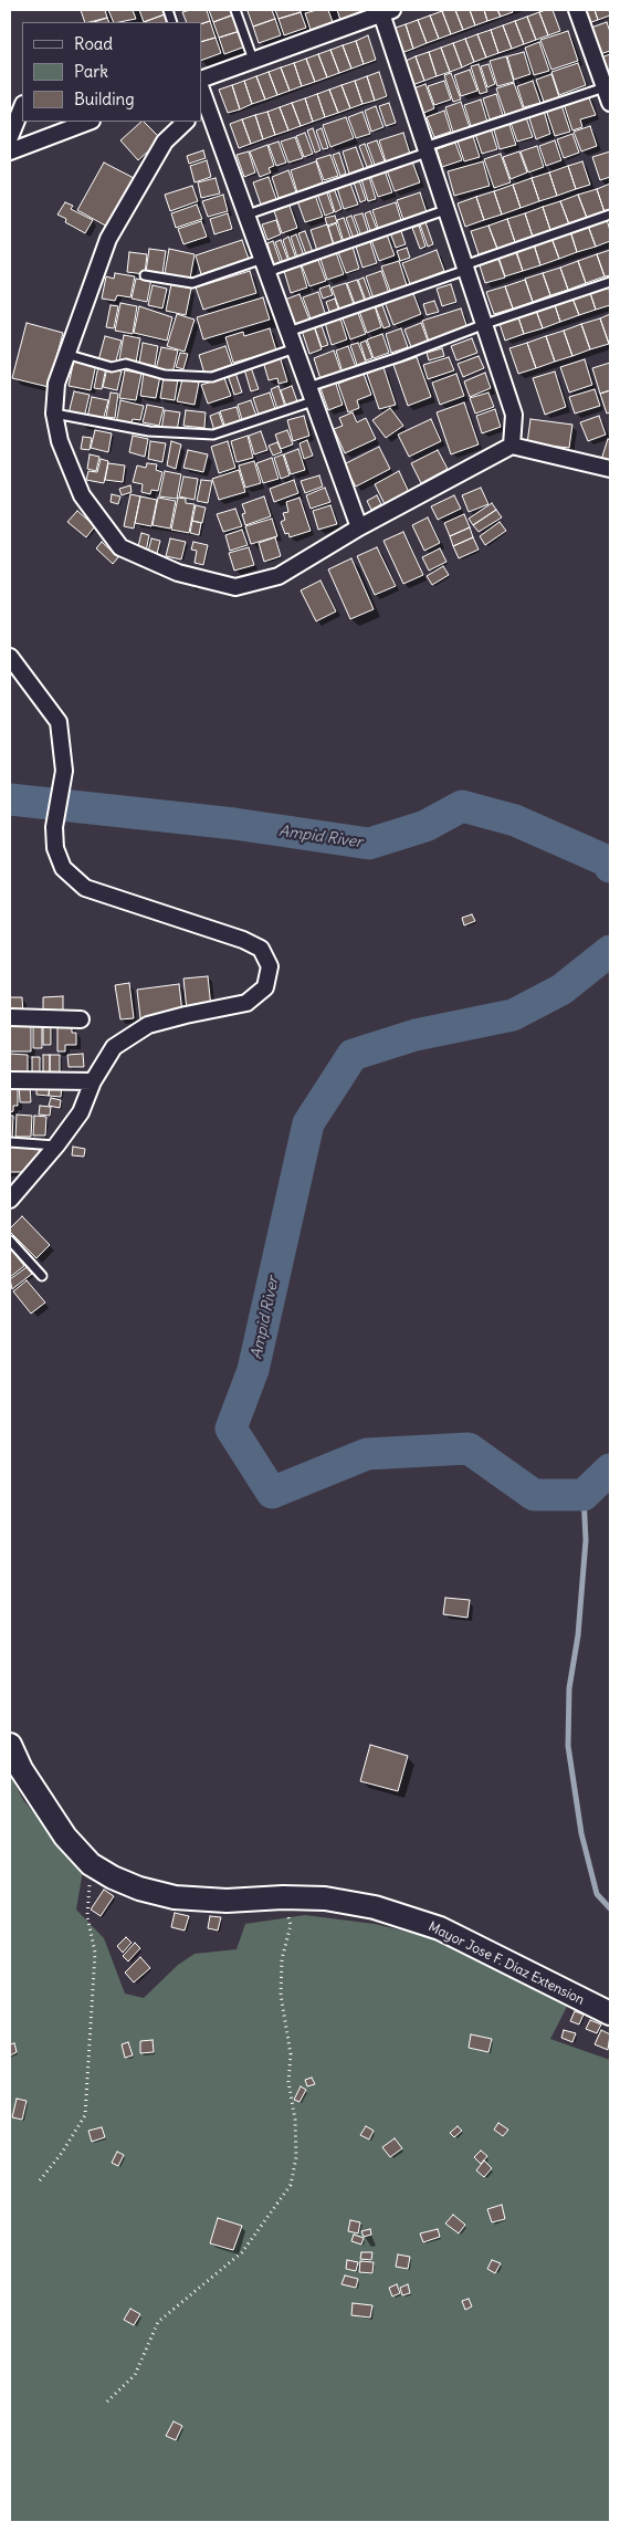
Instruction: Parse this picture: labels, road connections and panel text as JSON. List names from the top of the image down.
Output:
{
  "streets": {
    "street": ["Mayor Jose F. Diaz Extension"]
  },
  "water": ["Ampid River"],
  "legend": ["Road", "Park", "Building"]
}
